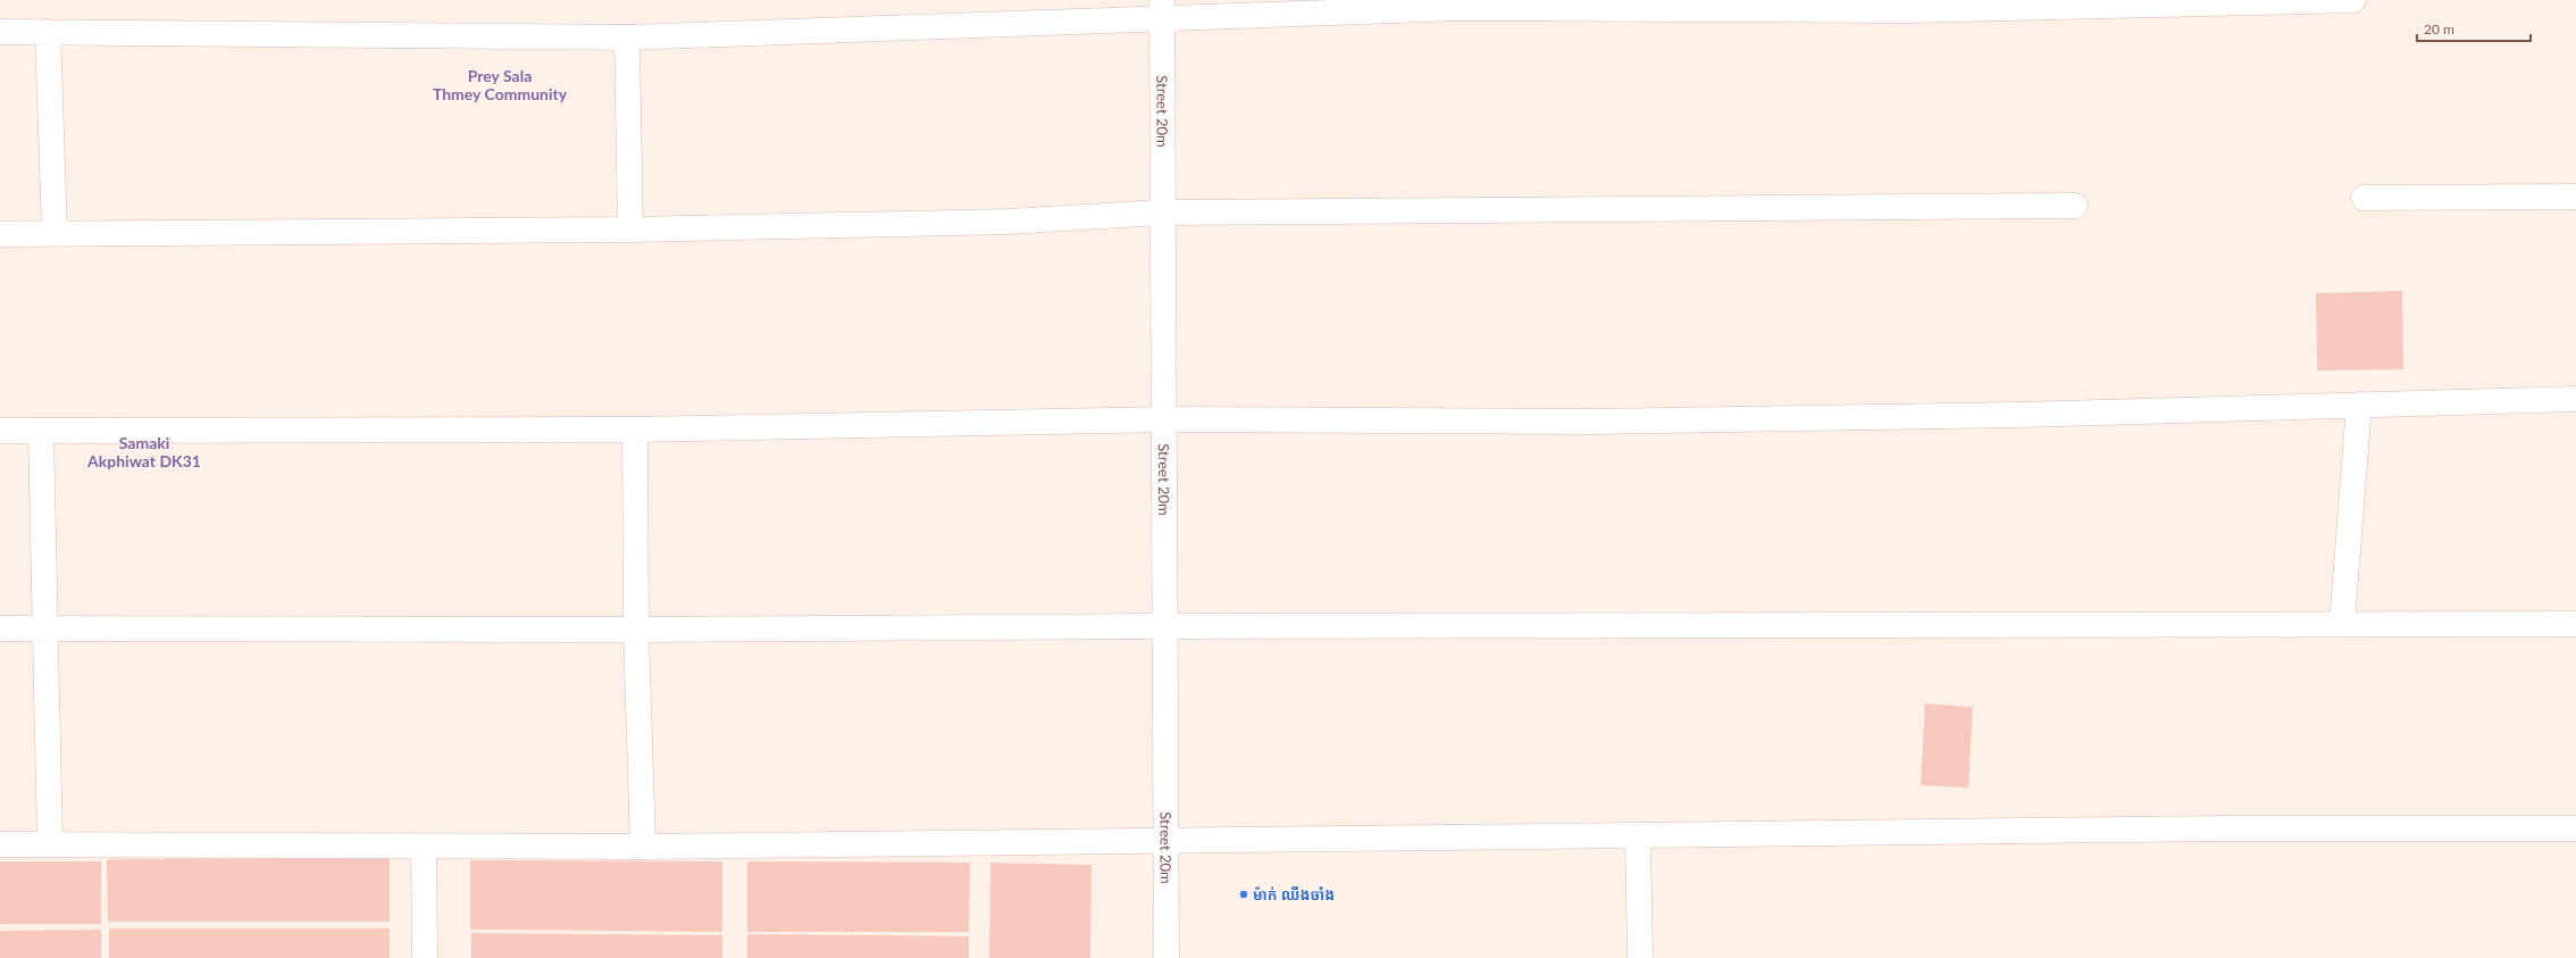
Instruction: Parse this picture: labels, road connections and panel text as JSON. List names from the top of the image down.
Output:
{
  "streets": {
    "street": ["Street 20m"]
  },
  "districts": ["Prey Sala Thmey Community", "Samaki Akphiwat DK31"],
  "places": ["ម៉ាក់ ឈីងចាំង"],
  "scale_bar": "20 m"
}
